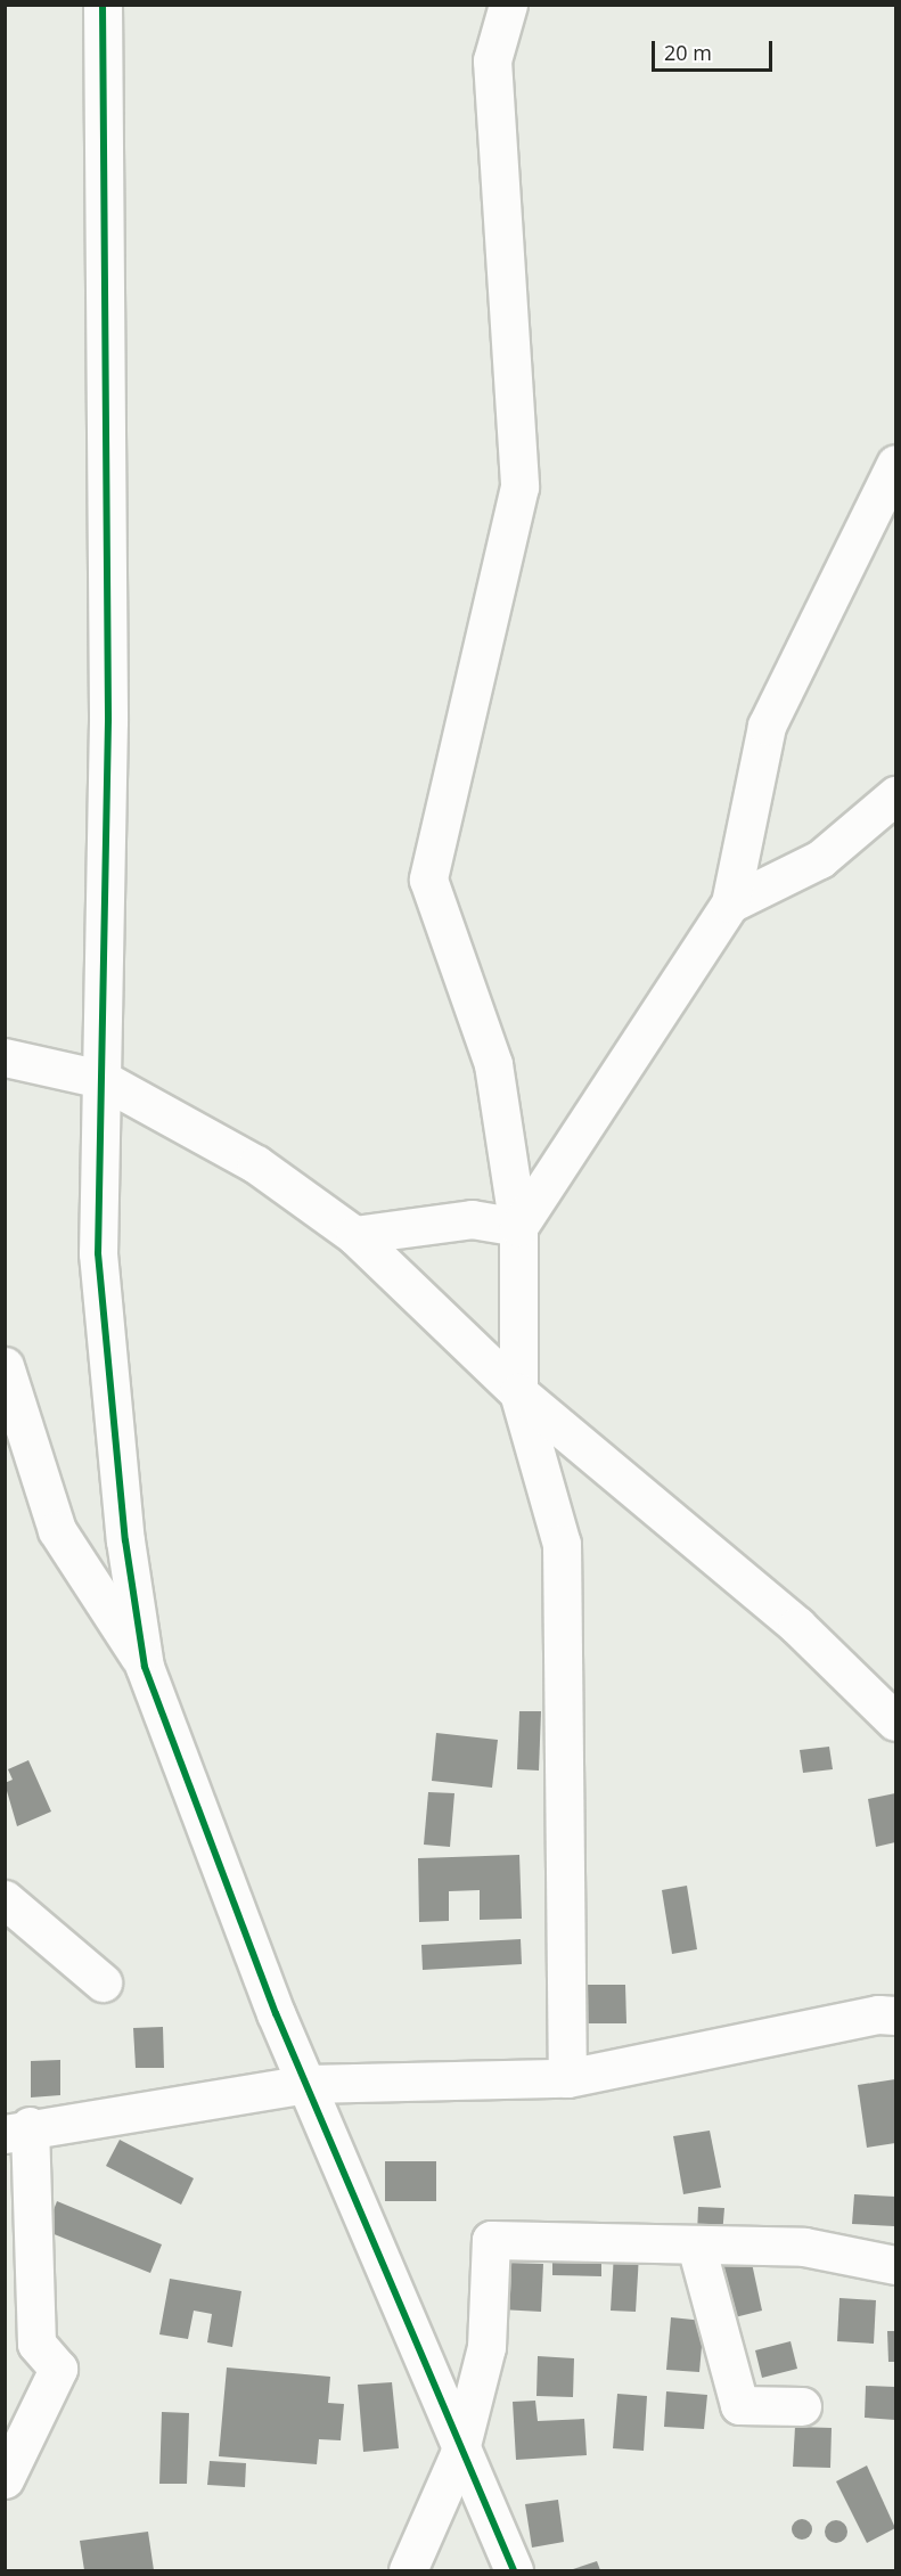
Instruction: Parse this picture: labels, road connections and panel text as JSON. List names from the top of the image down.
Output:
{
  "scale_bar": "20 m"
}
